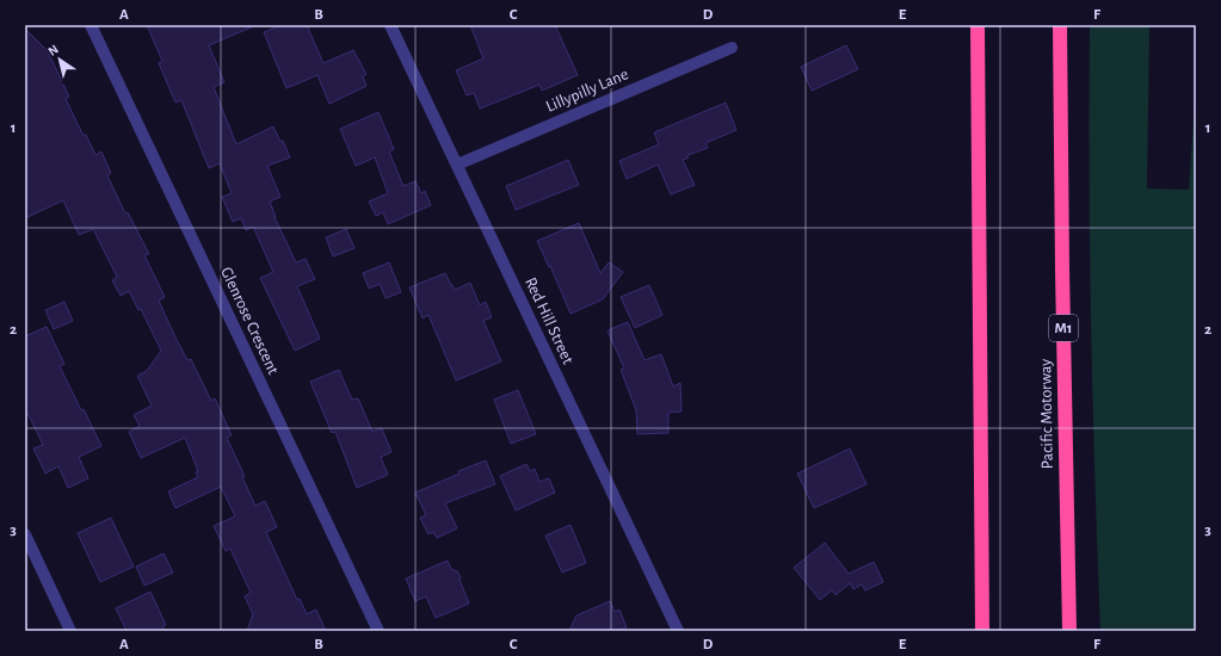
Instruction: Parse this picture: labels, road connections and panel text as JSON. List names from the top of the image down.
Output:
{
  "streets": {
    "highway": ["M1", "Pacific Motorway"],
    "street": ["Lillypilly Lane", "Glenrose Crescent", "Red Hill Street"]
  },
  "crossings": [
    ["Lillypilly Lane", "Red Hill Street"]
  ],
  "north": "top left",
  "grid": {
    "columns": [
      "A",
      "B",
      "C",
      "D",
      "E",
      "F"
    ],
    "rows": ["1", "2", "3"]
  }
}
